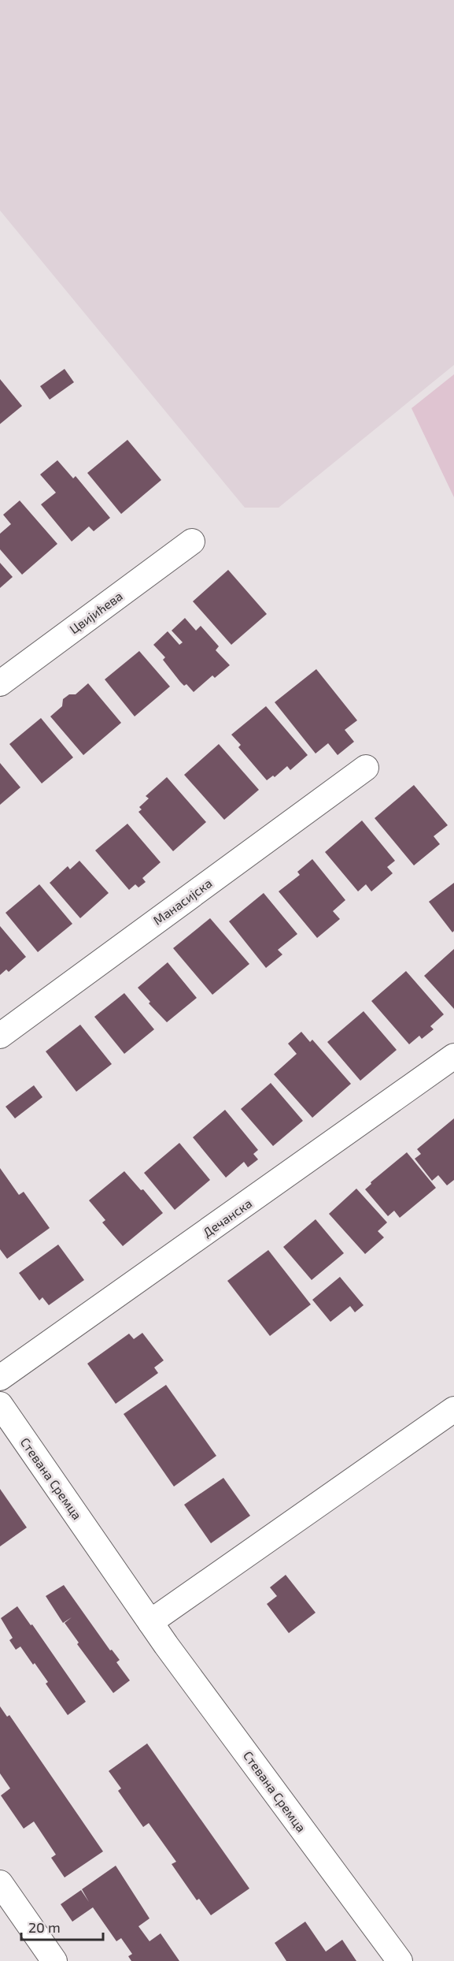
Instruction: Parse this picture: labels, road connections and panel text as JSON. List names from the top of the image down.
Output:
{
  "streets": {
    "street": [
      "Цвијићева",
      "Манасијска",
      "Дечанска",
      "Стевана Сремца"
    ]
  },
  "scale_bar": "20 m"
}
